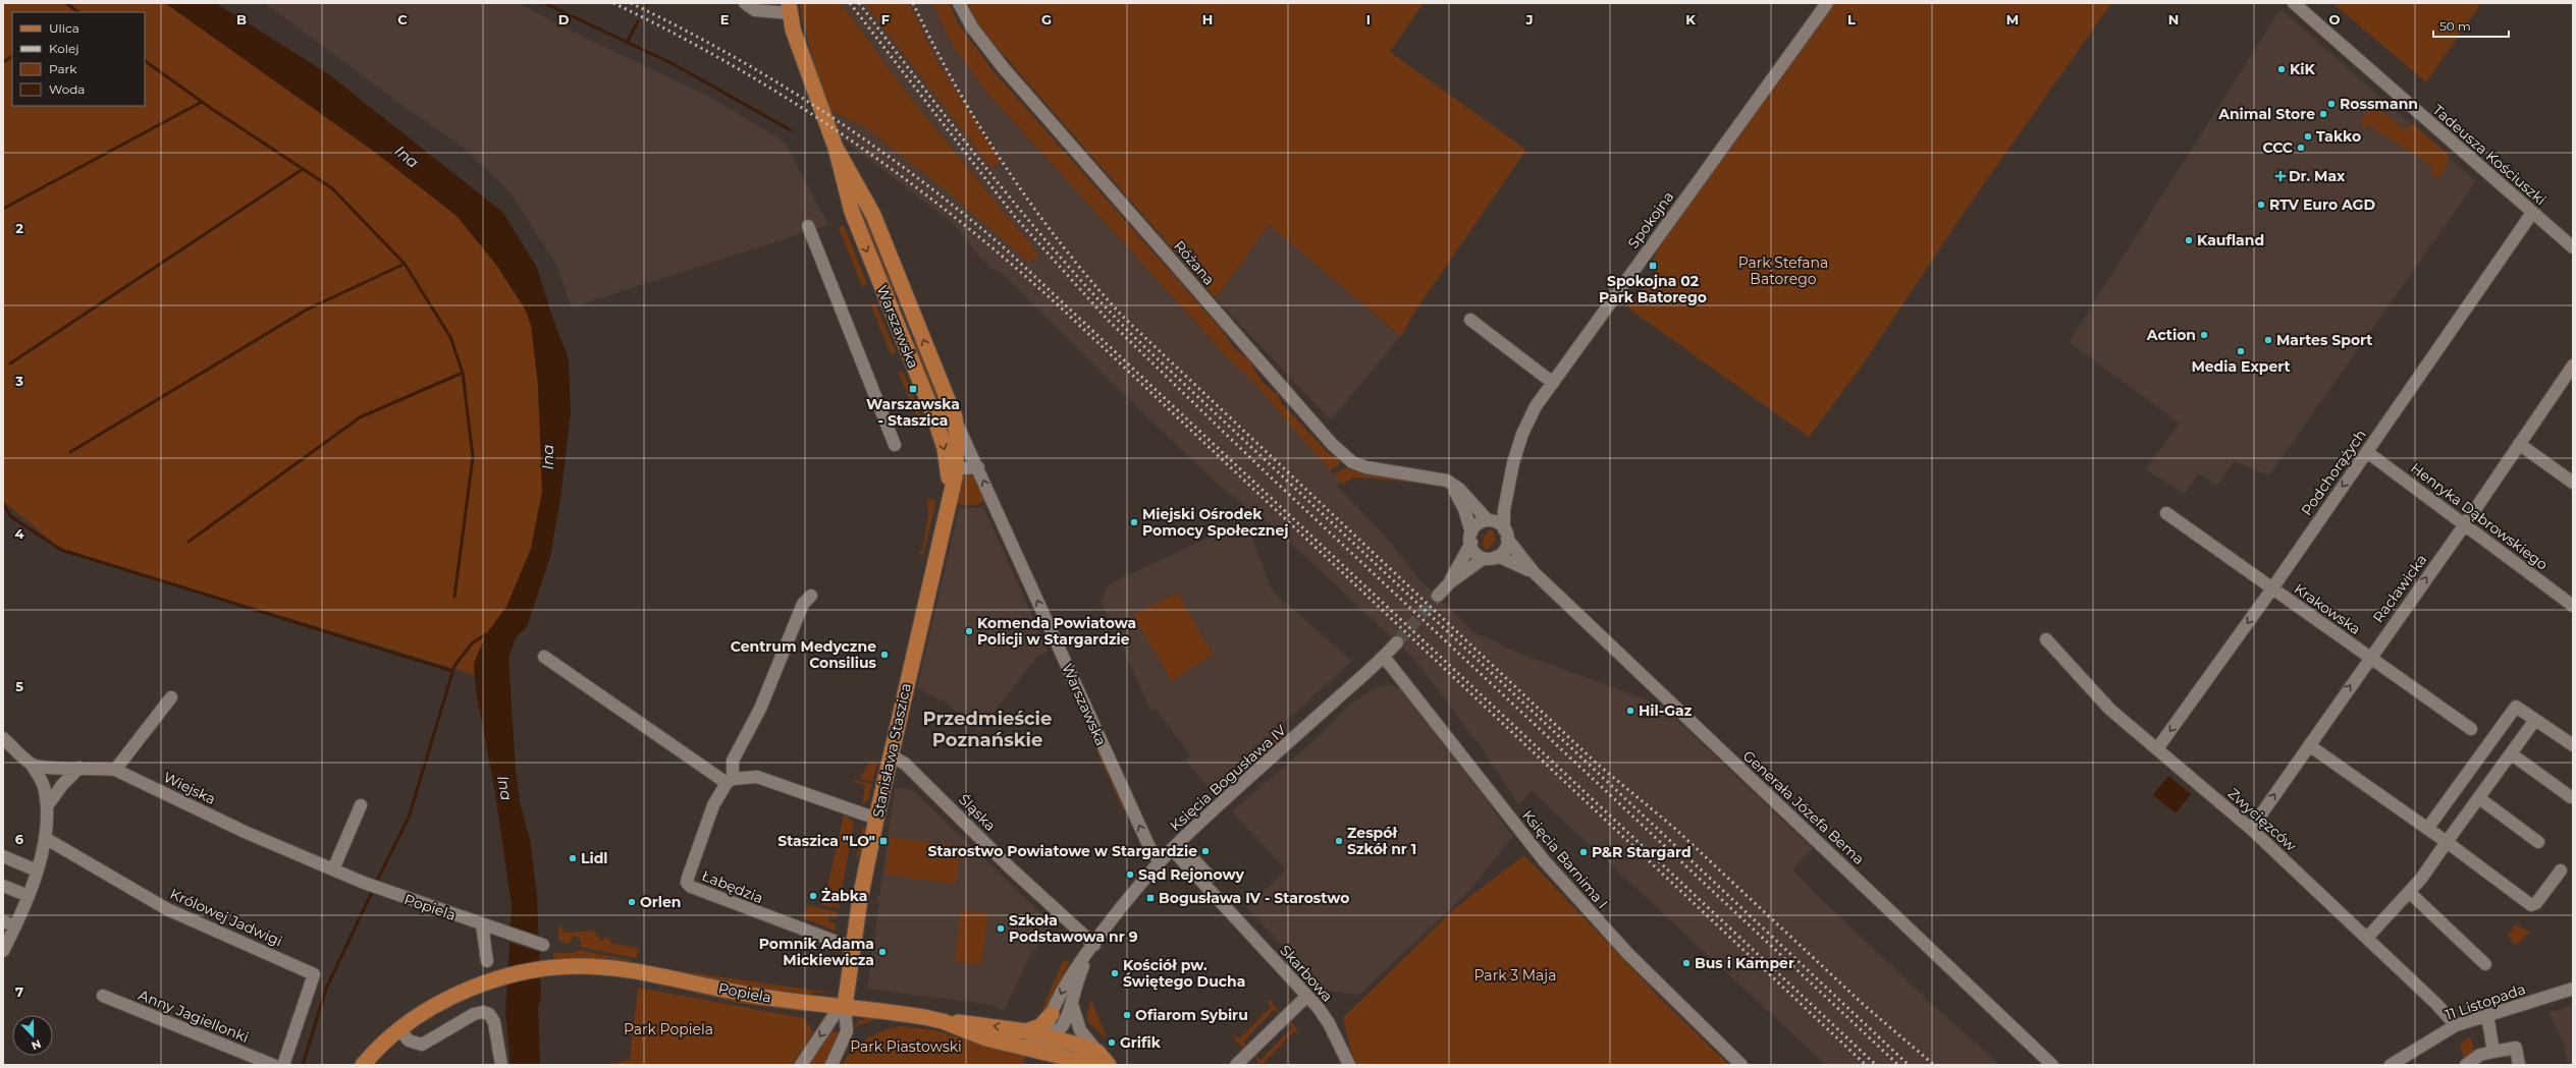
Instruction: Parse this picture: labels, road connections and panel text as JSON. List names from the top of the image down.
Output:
{
  "streets": {
    "main road": ["Warszawska", "Stanisława Staszica", "Popiela"],
    "street": [
      "Tadeusza Kościuszki",
      "Spokojna",
      "Różana",
      "Podchorążych",
      "Henryka Dąbrowskiego",
      "Racławicka",
      "Krakowska",
      "Księcia Bogusława IV",
      "Wiejska",
      "Generała Józefa Bema",
      "Śląska",
      "Zwycięzców",
      "Księcia Barnima I",
      "Łabędzia",
      "Królowej Jadwigi",
      "Skarbowa",
      "11 Listopada",
      "Anny Jagiellonki"
    ]
  },
  "crossings": [
    ["Tadeusza Kościuszki", "Podchorążych"],
    ["Spokojna", "Różana"],
    ["Spokojna", "Generała Józefa Bema"],
    ["Różana", "Generała Józefa Bema"],
    ["Warszawska", "Stanisława Staszica"],
    ["Warszawska", "Księcia Bogusława IV"],
    ["Podchorążych", "Henryka Dąbrowskiego"],
    ["Podchorążych", "Krakowska"],
    ["Podchorążych", "Zwycięzców"],
    ["Henryka Dąbrowskiego", "Racławicka"],
    ["Racławicka", "Krakowska"],
    ["Racławicka", "Zwycięzców"],
    ["Stanisława Staszica", "Śląska"],
    ["Stanisława Staszica", "Łabędzia"],
    ["Stanisława Staszica", "Popiela"],
    ["Księcia Bogusława IV", "Śląska"],
    ["Księcia Bogusława IV", "Księcia Barnima I"],
    ["Księcia Bogusława IV", "Popiela"],
    ["Księcia Bogusława IV", "Skarbowa"],
    ["Wiejska", "Popiela"],
    ["Zwycięzców", "11 Listopada"]
  ],
  "one_way": ["Podchorążych", "Racławicka"],
  "districts": ["Przedmieście Poznańskie"],
  "water": ["Ina"],
  "parks": [
    "Park Stefana Batorego",
    "Park 3 Maja",
    "Park Popiela",
    "Park Piastowski"
  ],
  "places": {
    "other": [
      "KiK",
      "Rossmann",
      "Animal Store",
      "Takko",
      "CCC",
      "RTV Euro AGD",
      "Kaufland",
      "Action",
      "Martes Sport",
      "Media Expert",
      "Miejski Ośrodek Pomocy Społecznej",
      "Komenda Powiatowa Policji w Stargardzie",
      "Centrum Medyczne Consilius",
      "Hil-Gaz",
      "Zespół Szkół nr 1",
      "Starostwo Powiatowe w Stargardzie",
      "P&R Stargard",
      "Lidl",
      "Sąd Rejonowy",
      "Żabka",
      "Orlen",
      "Szkoła Podstawowa nr 9",
      "Pomnik Adama Mickiewicza",
      "Bus i Kamper",
      "Kościół pw. Świętego Ducha",
      "Ofiarom Sybiru",
      "Grifik"
    ],
    "health": ["Dr. Max"],
    "transit": [
      "Spokojna 02 Park Batorego",
      "Warszawska - Staszica",
      "Staszica \"LO\"",
      "Bogusława IV - Starostwo"
    ]
  },
  "legend": [
    "Ulica",
    "Kolej",
    "Park",
    "Woda"
  ],
  "scale_bar": "50 m",
  "north": "bottom",
  "grid": {
    "columns": [
      "B",
      "C",
      "D",
      "E",
      "F",
      "G",
      "H",
      "I",
      "J",
      "K",
      "L",
      "M",
      "N",
      "O"
    ],
    "rows": [
      "2",
      "3",
      "4",
      "5",
      "6",
      "7"
    ]
  }
}
